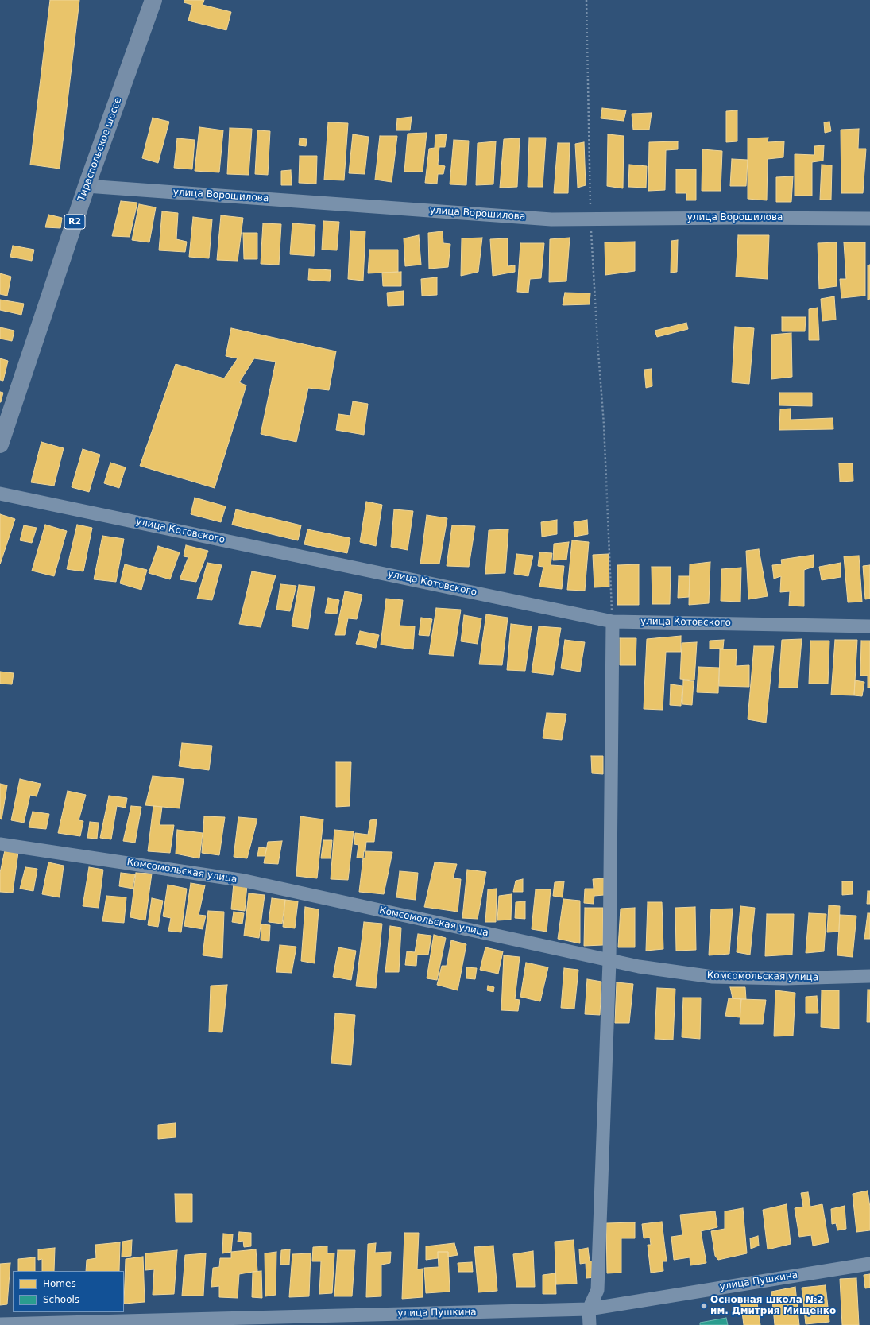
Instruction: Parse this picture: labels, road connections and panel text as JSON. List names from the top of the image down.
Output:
{
  "streets": {
    "main road": ["Тираспольское шоссе", "R2"],
    "street": [
      "улица Ворошилова",
      "улица Котовского",
      "Комсомольская улица",
      "улица Пушкина"
    ]
  },
  "crossings": [
    ["Тираспольское шоссе", "улица Ворошилова"]
  ],
  "places": ["Основная школа №2 им. Дмитрия Мищенко"],
  "legend": ["Homes", "Schools"]
}
